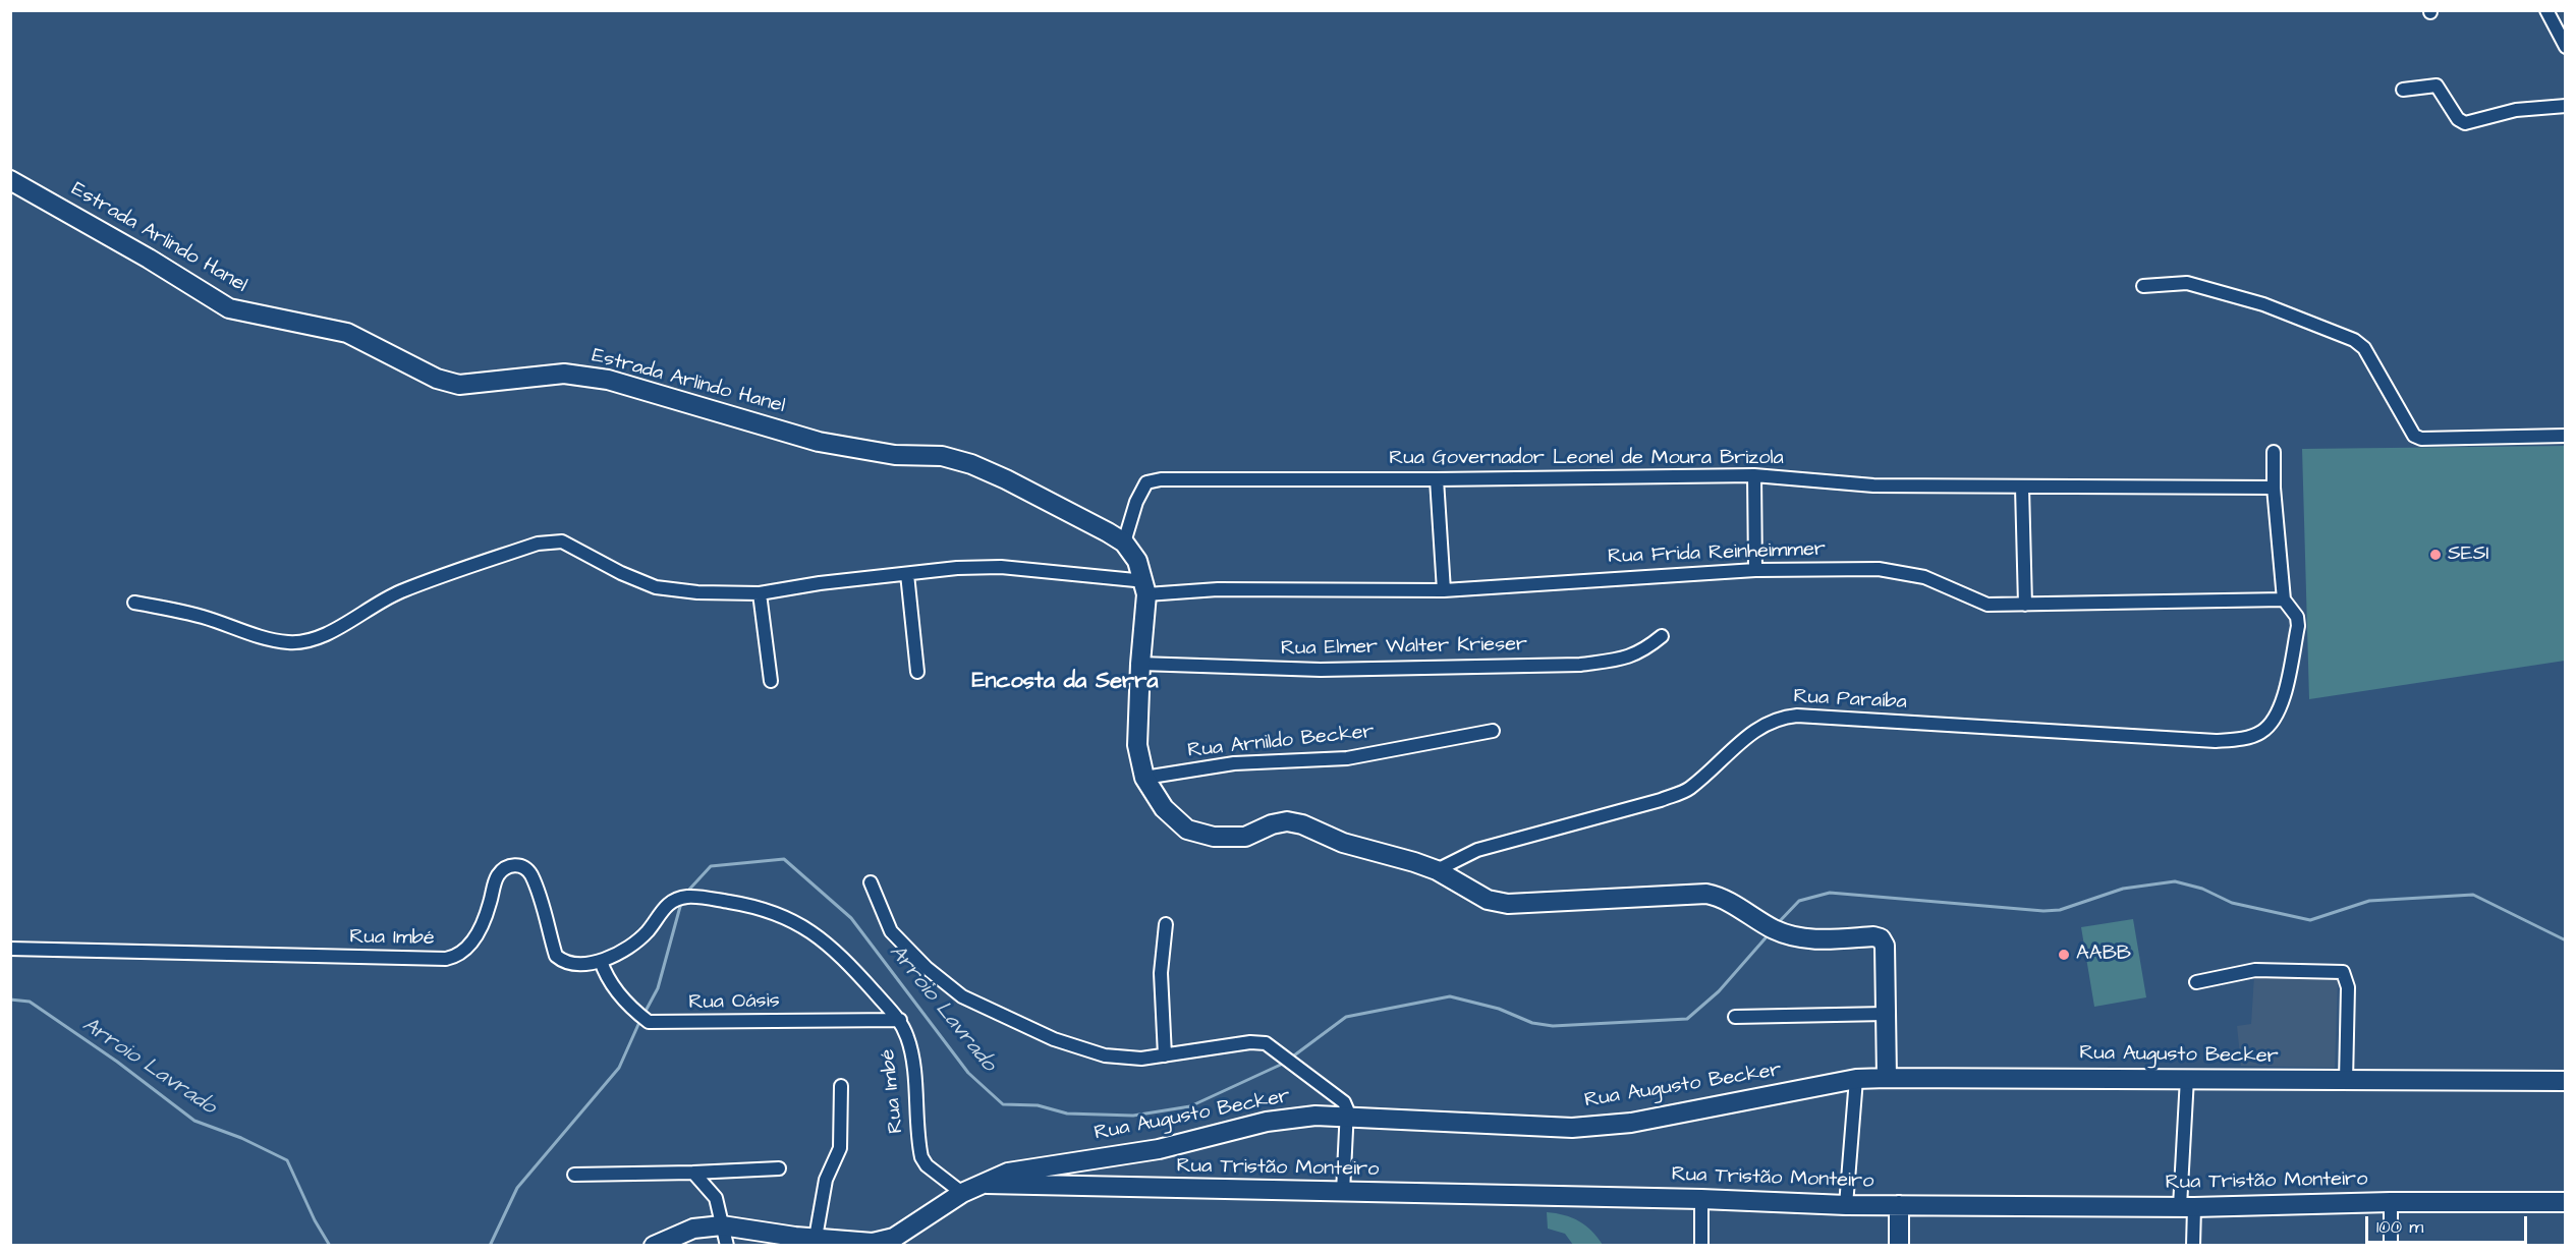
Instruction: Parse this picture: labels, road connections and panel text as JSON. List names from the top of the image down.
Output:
{
  "streets": {
    "street": [
      "Estrada Arlindo Hanel",
      "Rua Governador Leonel de Moura Brizola",
      "Rua Frida Reinheimmer",
      "Rua Elmer Walter Krieser",
      "Rua Paraíba",
      "Rua Arnildo Becker",
      "Rua Imbé",
      "Rua Oásis",
      "Rua Augusto Becker",
      "Rua Tristão Monteiro"
    ]
  },
  "crossings": [
    ["Estrada Arlindo Hanel", "Rua Governador Leonel de Moura Brizola"],
    ["Rua Frida Reinheimmer", "Rua Paraíba"],
    ["Rua Imbé", "Rua Oásis"],
    ["Rua Imbé", "Rua Augusto Becker"],
    ["Rua Imbé", "Rua Tristão Monteiro"],
    ["Rua Augusto Becker", "Rua Tristão Monteiro"]
  ],
  "districts": ["Encosta da Serra"],
  "water": ["Arroio Lavrado"],
  "places": ["SESI", "AABB"],
  "scale_bar": "100 m"
}
